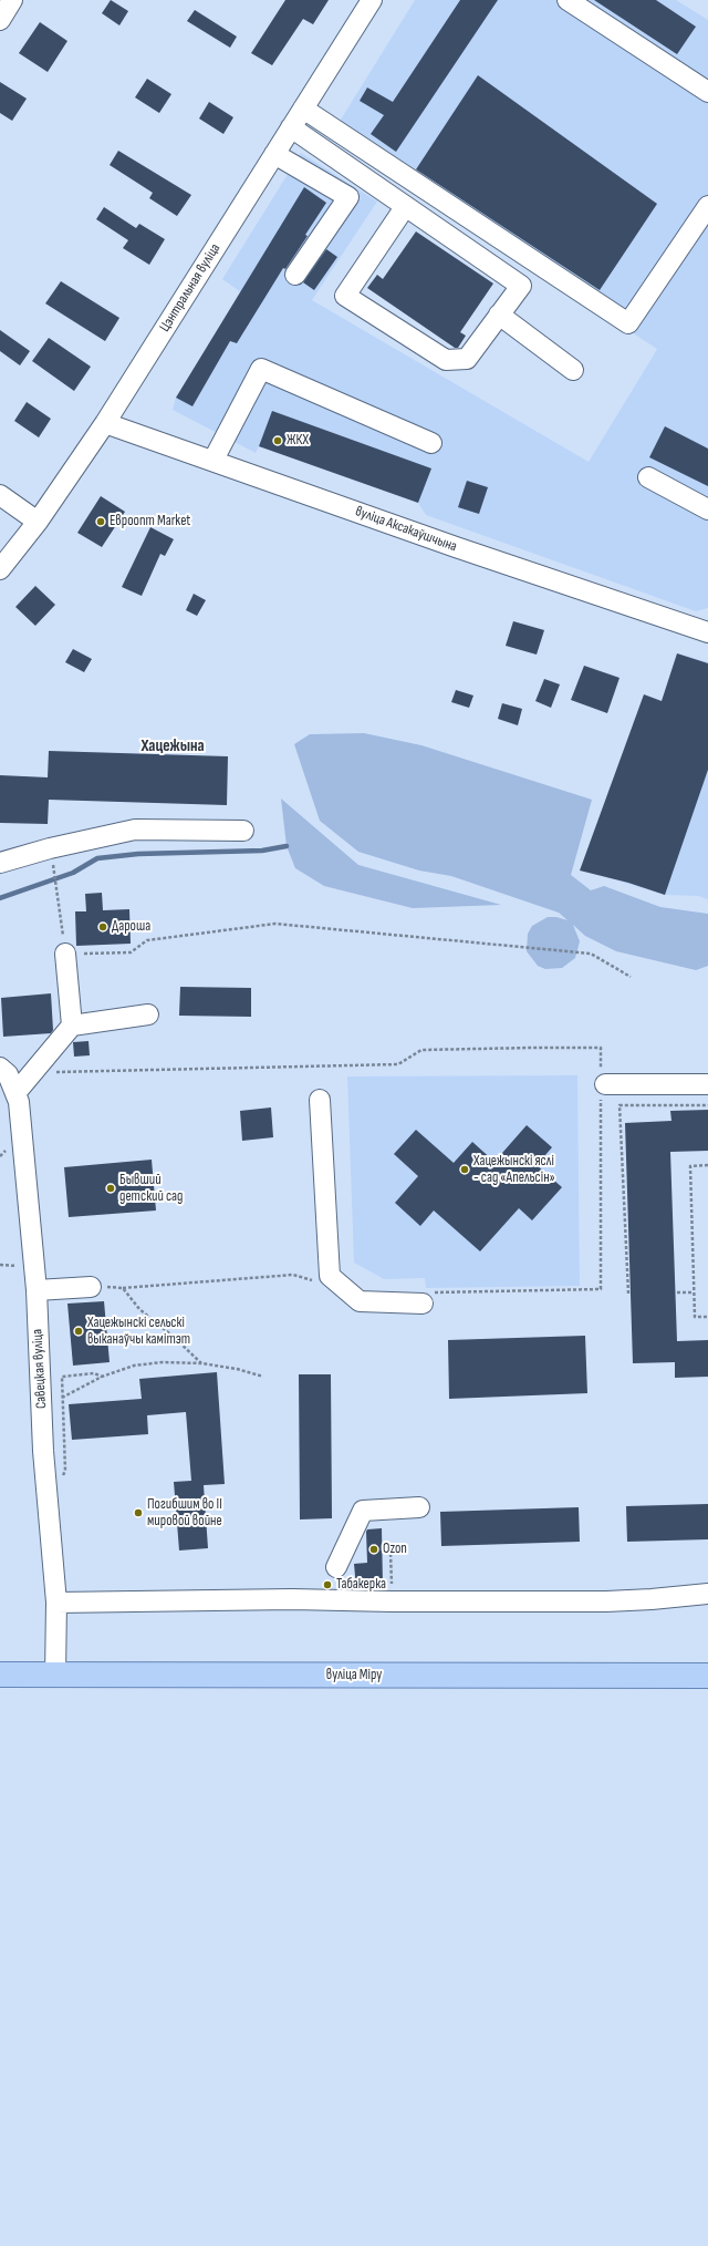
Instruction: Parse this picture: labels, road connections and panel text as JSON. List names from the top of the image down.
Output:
{
  "streets": {
    "main road": ["вуліца Міру"],
    "street": ["Цэнтральная вуліца", "вуліца Аксакаўшчына", "Савецкая вуліца"]
  },
  "crossings": [
    ["Цэнтральная вуліца", "вуліца Аксакаўшчына"],
    ["Савецкая вуліца", "вуліца Міру"]
  ],
  "districts": ["Хацежына"],
  "places": [
    "ЖКХ",
    "Евроопт Market",
    "Дароша",
    "Хацежынскі яслі - сад «Апельсін»",
    "Бывший детский сад",
    "Хацежынскі сельскі выканаўчы камітэт",
    "Погибшим во II мировой войне",
    "Ozon",
    "Табакерка"
  ]
}
